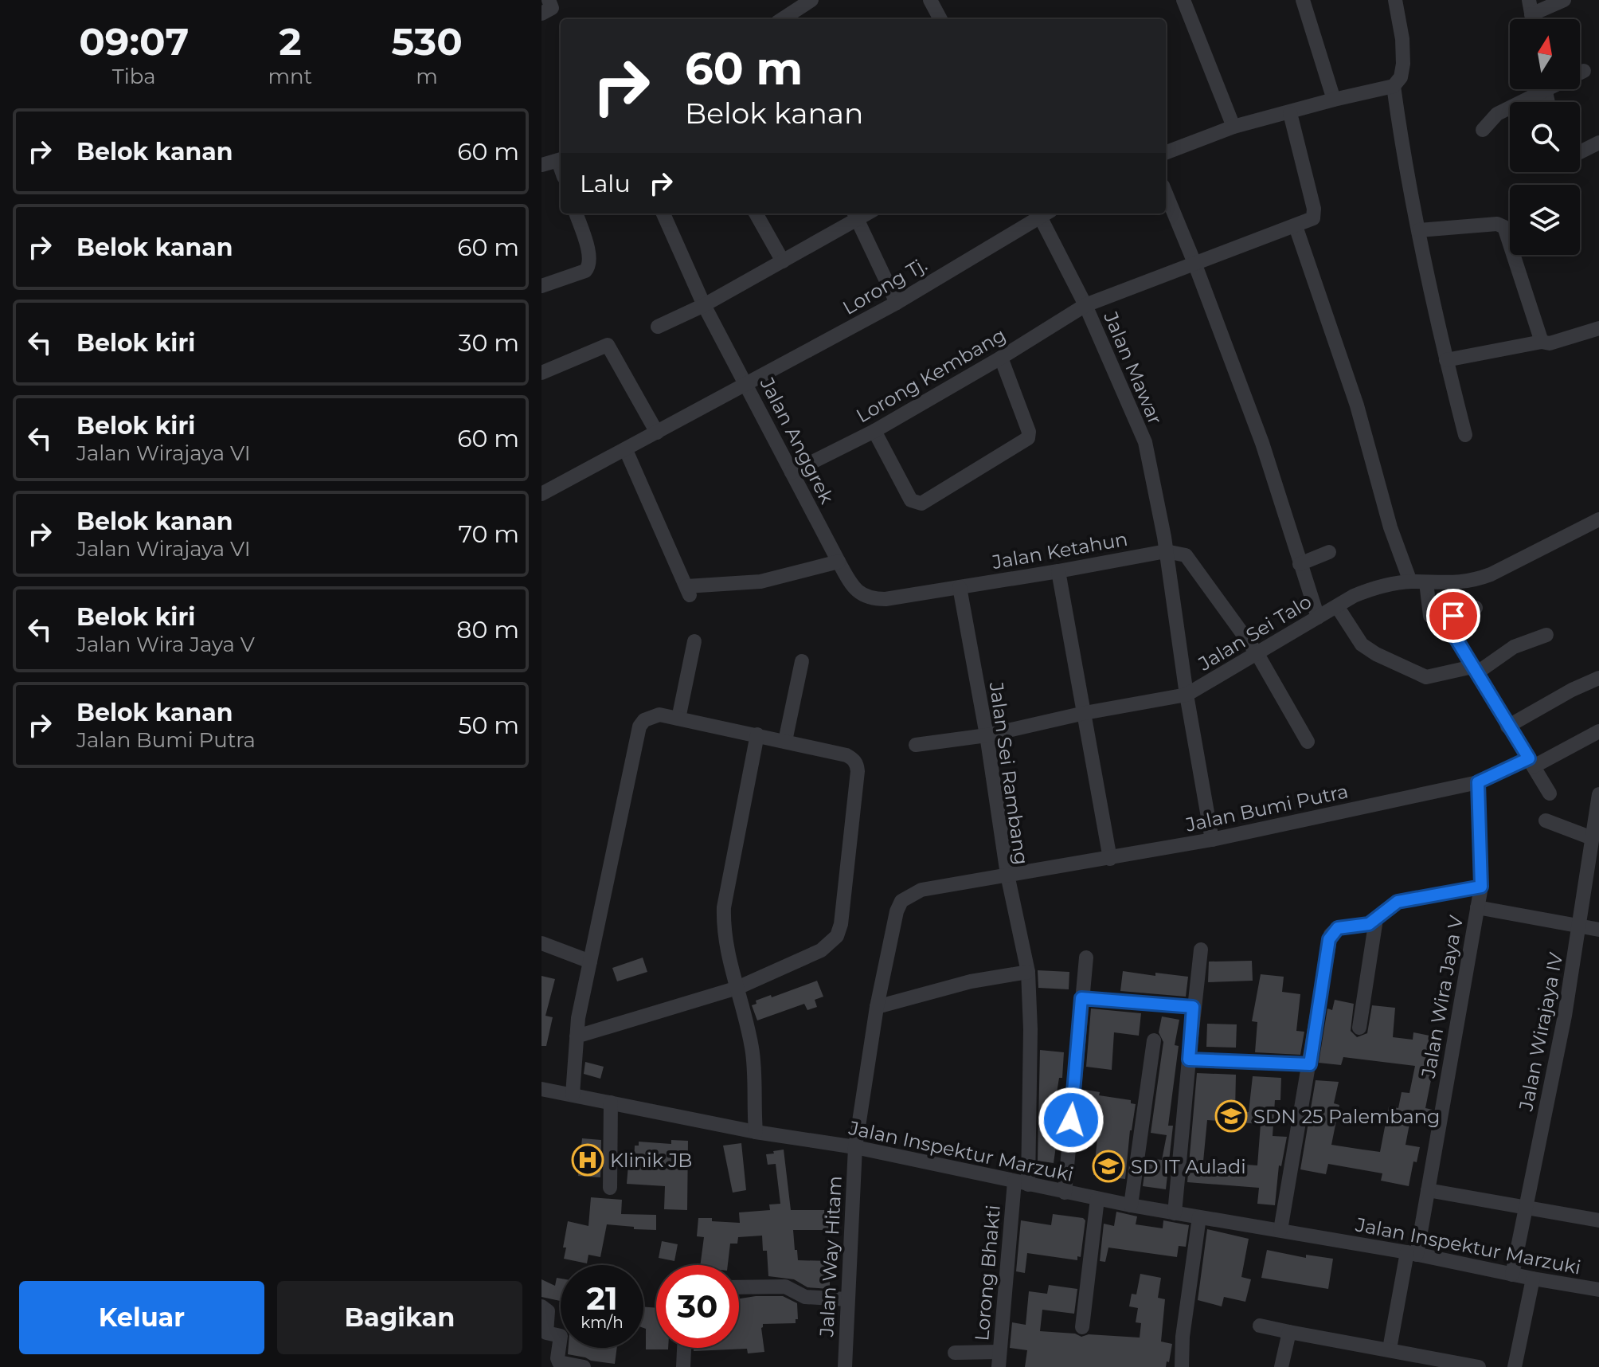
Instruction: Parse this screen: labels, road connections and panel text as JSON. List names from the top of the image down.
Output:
{
  "streets": {
    "street": [
      "Lorong Tj.",
      "Jalan Mawar",
      "Lorong Kembang",
      "Jalan Anggrek",
      "Jalan Ketahun",
      "Jalan Sei Talo",
      "Jalan Sei Rambang",
      "Jalan Bumi Putra",
      "Jalan Wira Jaya V",
      "Jalan Wirajaya IV",
      "Jalan Inspektur Marzuki",
      "Jalan Way Hitam",
      "Lorong Bhakti"
    ]
  },
  "crossings": [
    ["Lorong Tj.", "Jalan Anggrek"],
    ["Jalan Mawar", "Lorong Kembang"],
    ["Jalan Mawar", "Jalan Ketahun"],
    ["Jalan Mawar", "Jalan Sei Talo"],
    ["Jalan Mawar", "Jalan Bumi Putra"],
    ["Lorong Kembang", "Jalan Anggrek"],
    ["Jalan Anggrek", "Jalan Ketahun"],
    ["Jalan Anggrek", "Jalan Sei Rambang"],
    ["Jalan Ketahun", "Jalan Sei Rambang"],
    ["Jalan Sei Talo", "Jalan Sei Rambang"],
    ["Jalan Sei Rambang", "Jalan Bumi Putra"],
    ["Jalan Sei Rambang", "Jalan Inspektur Marzuki"],
    ["Jalan Sei Rambang", "Jalan Way Hitam"],
    ["Jalan Sei Rambang", "Lorong Bhakti"],
    ["Jalan Bumi Putra", "Jalan Wira Jaya V"],
    ["Jalan Bumi Putra", "Lorong Bhakti"],
    ["Jalan Wira Jaya V", "Jalan Inspektur Marzuki"],
    ["Jalan Wirajaya IV", "Jalan Inspektur Marzuki"],
    ["Jalan Inspektur Marzuki", "Jalan Way Hitam"],
    ["Jalan Inspektur Marzuki", "Lorong Bhakti"]
  ],
  "places": {
    "school or university": ["SDN 25 Palembang", "SD IT Auladi"],
    "hospital": ["Klinik JB"]
  },
  "north": "top",
  "page": {
    "eta": [
      "09:07",
      "Tiba",
      "2",
      "mnt",
      "530",
      "m"
    ],
    "turn": ["60 m", "Belok kanan"],
    "list": [
      {
        "name": "Belok kanan",
        "value": "60 m"
      },
      {
        "name": "Belok kanan",
        "value": "60 m"
      },
      {
        "name": "Belok kiri",
        "value": "30 m"
      },
      {
        "name": "Belok kiri",
        "note": "Jalan Wirajaya VI",
        "value": "60 m"
      },
      {
        "name": "Belok kanan",
        "note": "Jalan Wirajaya VI",
        "value": "70 m"
      },
      {
        "name": "Belok kiri",
        "note": "Jalan Wira Jaya V",
        "value": "80 m"
      },
      {
        "name": "Belok kanan",
        "note": "Jalan Bumi Putra",
        "value": "50 m"
      }
    ],
    "then": "Lalu",
    "speed": "21 km/h",
    "limit": "30",
    "buttons": ["Keluar", "Bagikan"]
  }
}
